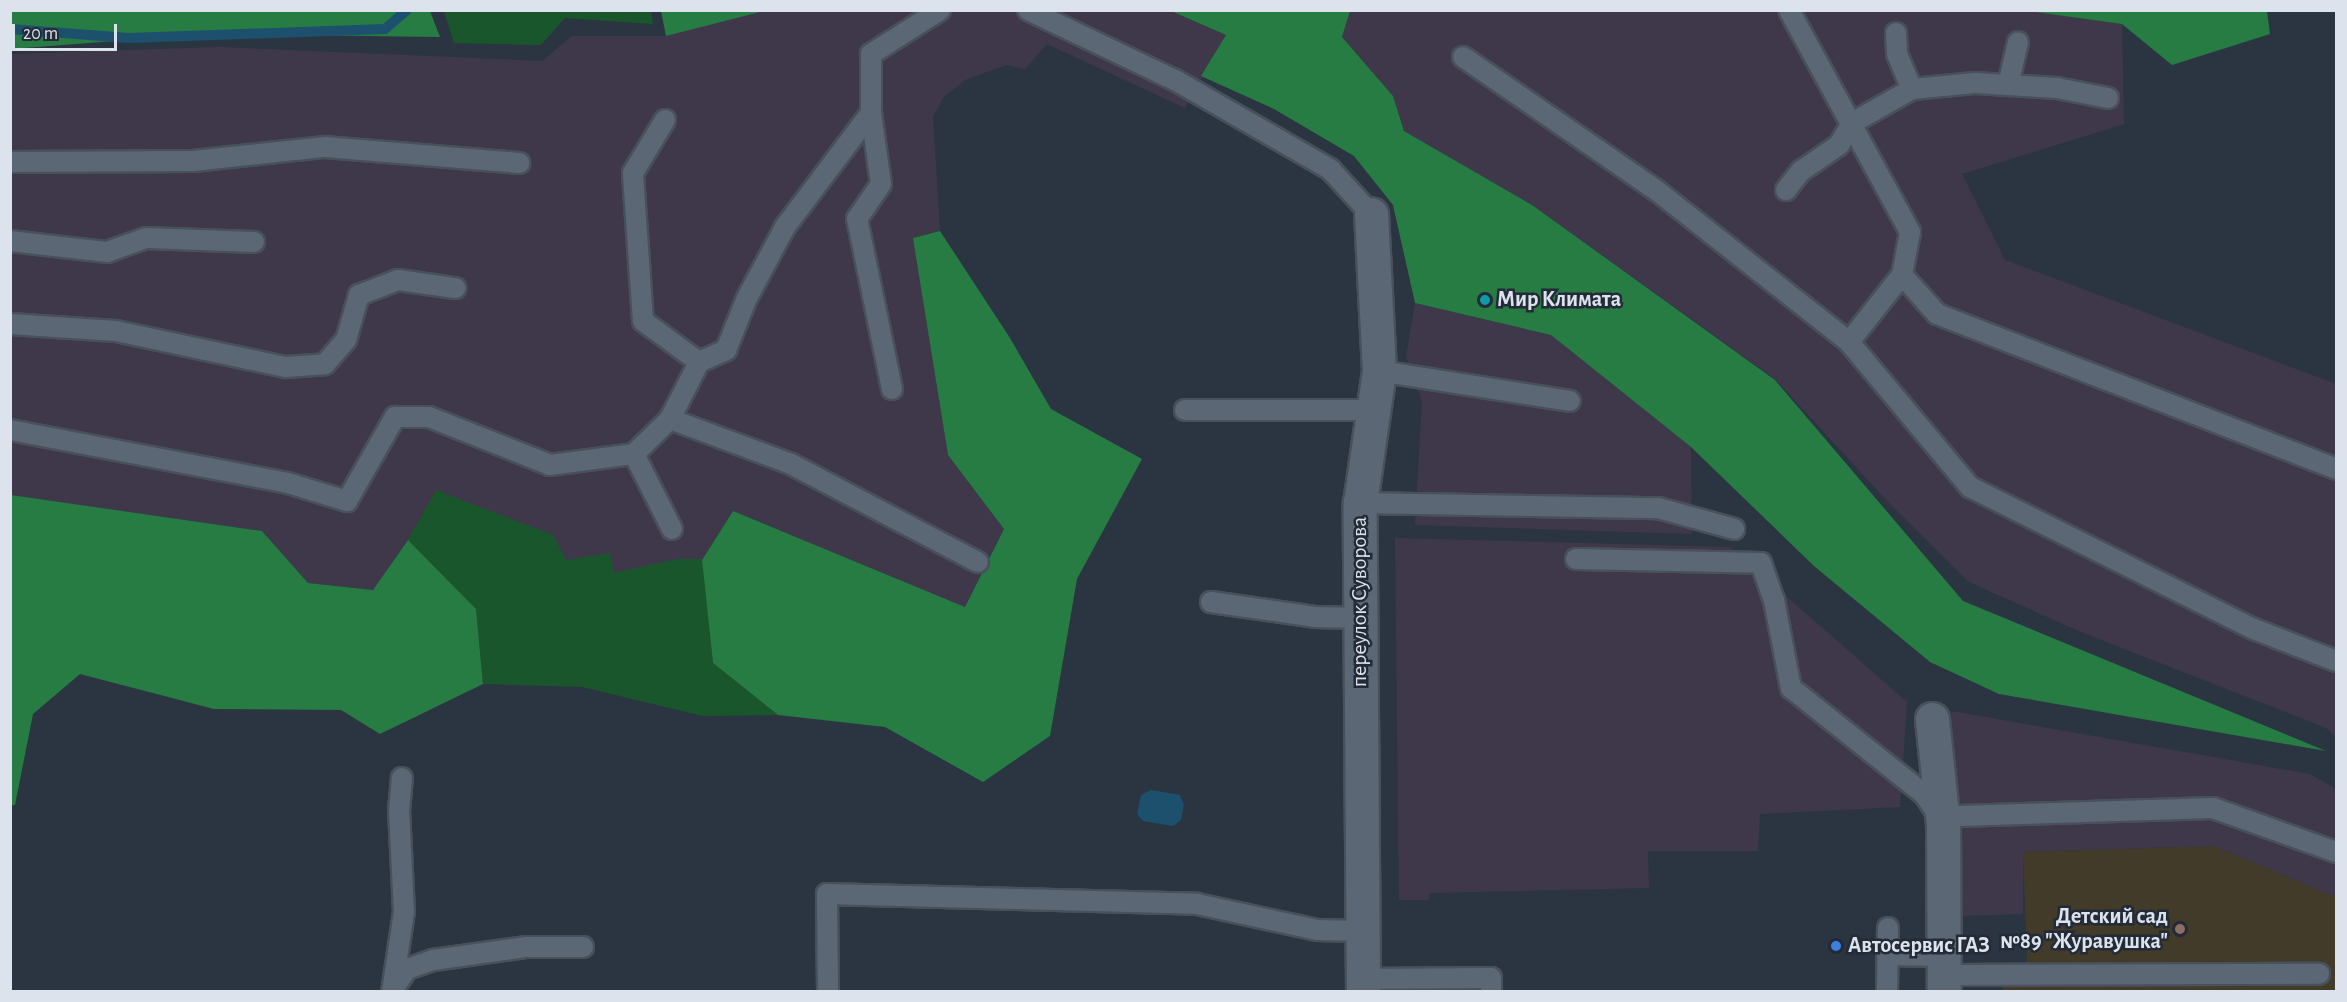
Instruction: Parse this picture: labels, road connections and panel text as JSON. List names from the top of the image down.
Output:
{
  "streets": {
    "street": ["переулок Суворова"]
  },
  "places": ["Мир Климата", "Детский сад №89 \"Журавушка\"", "Автосервис ГАЗ"],
  "scale_bar": "20 m"
}
